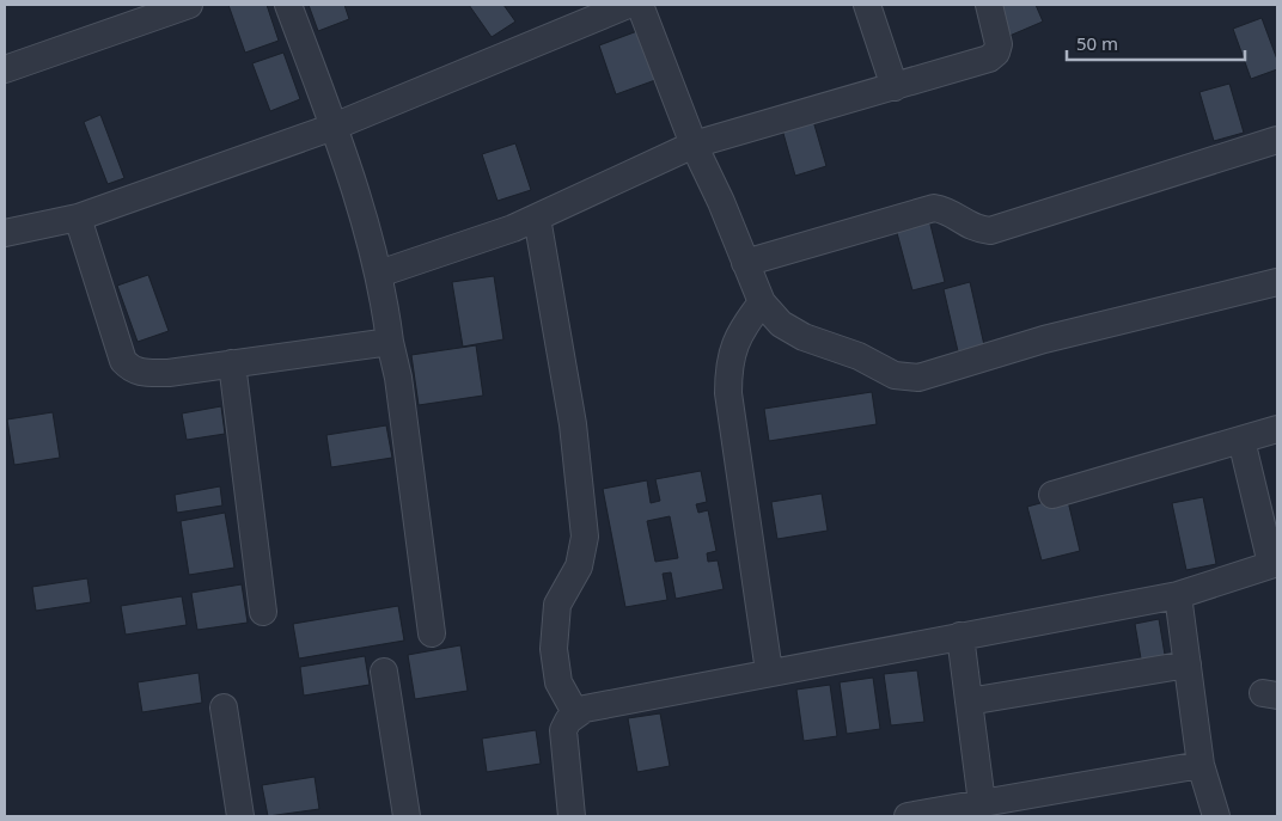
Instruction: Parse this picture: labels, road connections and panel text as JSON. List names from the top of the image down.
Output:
{
  "scale_bar": "50 m"
}
